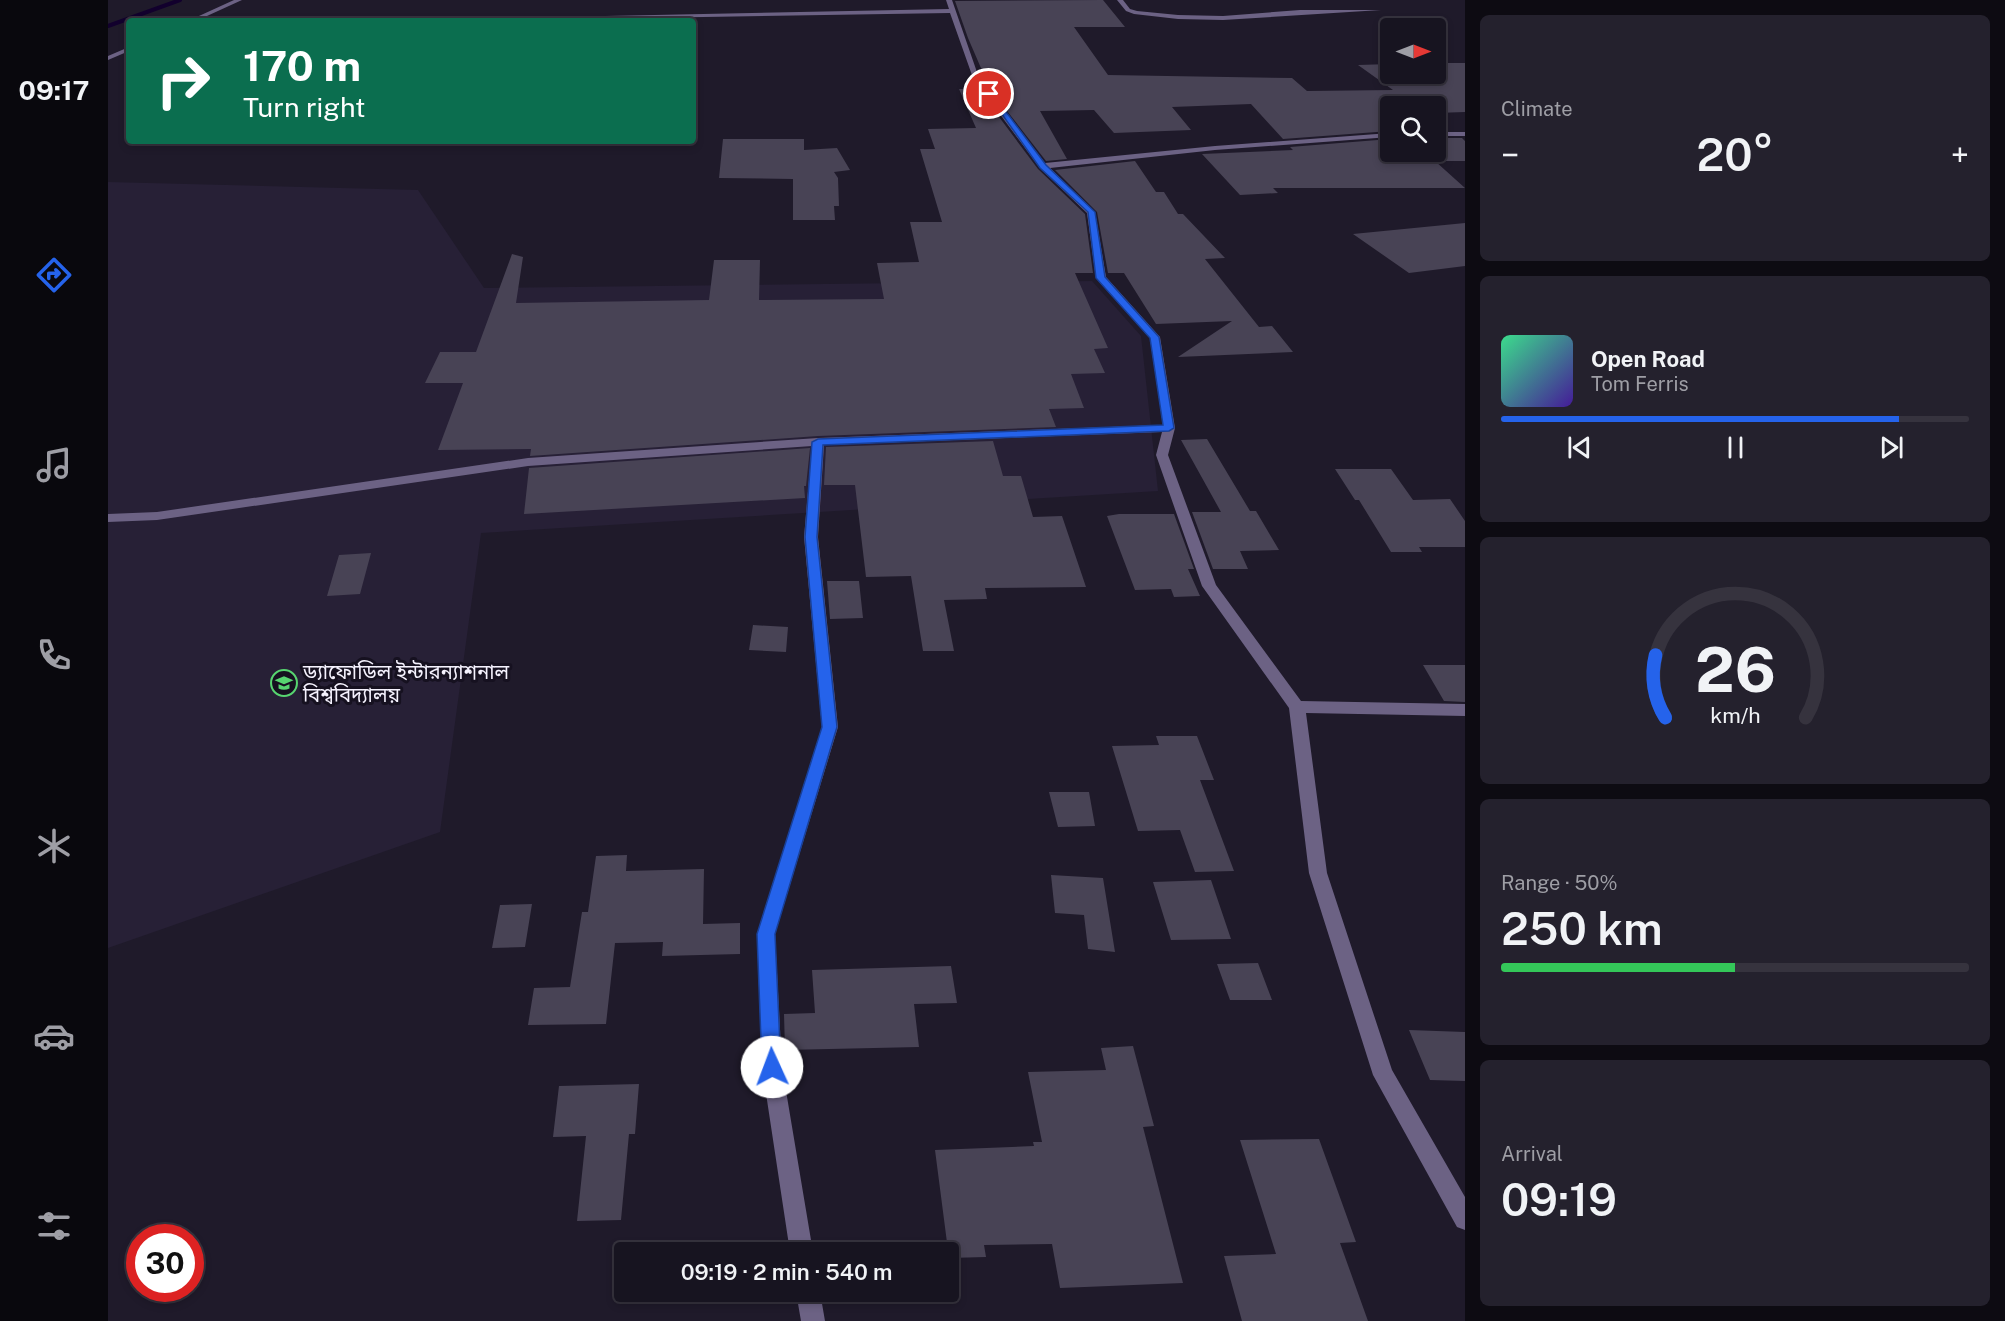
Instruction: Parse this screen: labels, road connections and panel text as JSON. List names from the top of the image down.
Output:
{
  "places": {
    "school or university": ["ড্যাফোডিল ইন্টারন্যাশনাল বিশ্ববিদ্যালয়"]
  },
  "north": "right",
  "page": {
    "tabs": "09:17",
    "tile": [
      "Climate",
      ["Range · 50%", "250 km"],
      ["Arrival", "09:19"]
    ],
    "turn": ["170 m", "Turn right"],
    "heat": ["−", "20°", "+"],
    "song": ["Open Road", "Tom Ferris"],
    "limit": "30",
    "trip": "09:19 · 2 min · 540 m",
    "gauge": ["26", "km/h"]
  }
}
